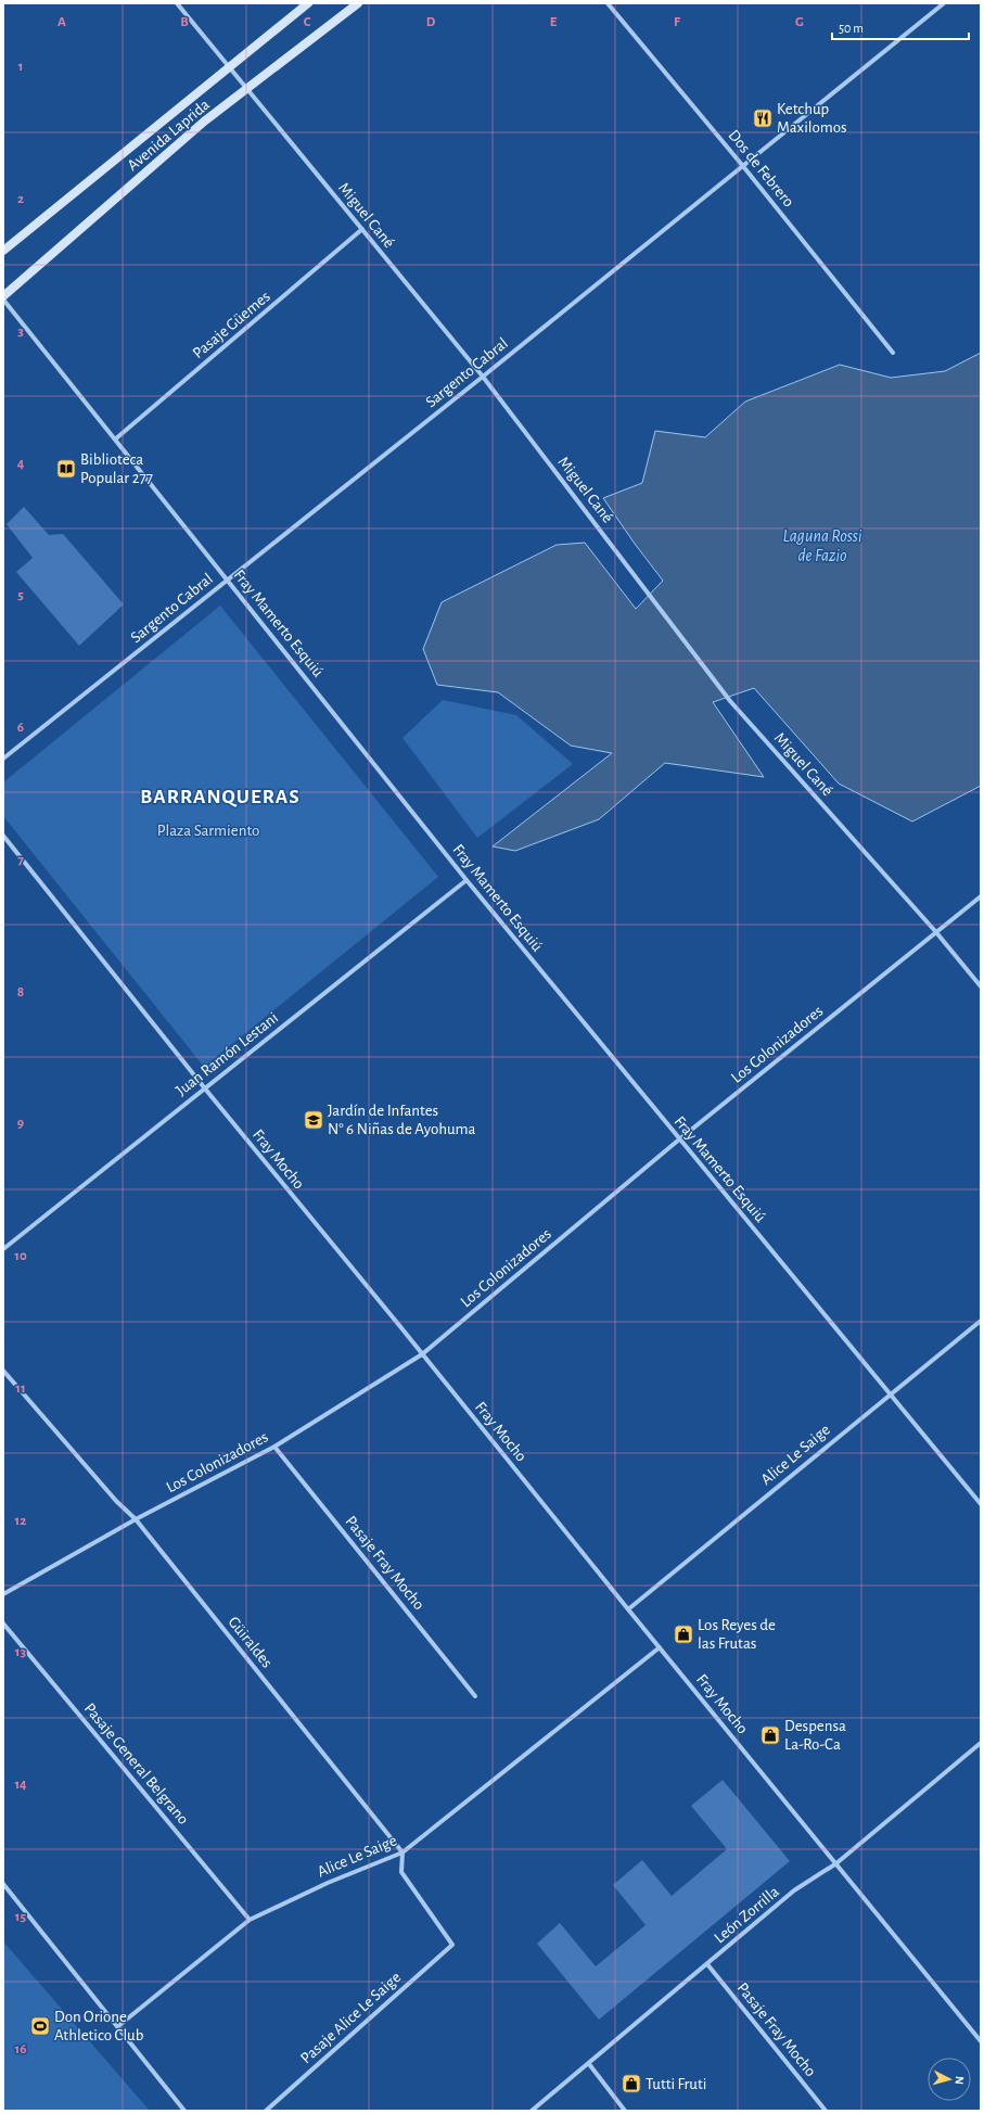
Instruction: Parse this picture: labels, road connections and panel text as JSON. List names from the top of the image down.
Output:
{
  "streets": {
    "main road": ["Avenida Laprida"],
    "street": [
      "Dos de Febrero",
      "Miguel Cané",
      "Pasaje Güemes",
      "Sargento Cabral",
      "Fray Mamerto Esquiú",
      "Los Colonizadores",
      "Juan Ramón Lestani",
      "Fray Mocho",
      "Alice Le Saige",
      "Pasaje Fray Mocho",
      "Güiraldes",
      "Pasaje General Belgrano",
      "León Zorrilla",
      "Pasaje Alice Le Saige"
    ]
  },
  "crossings": [
    ["Avenida Laprida", "Miguel Cané"],
    ["Dos de Febrero", "Sargento Cabral"],
    ["Miguel Cané", "Pasaje Güemes"],
    ["Miguel Cané", "Sargento Cabral"],
    ["Miguel Cané", "Los Colonizadores"],
    ["Pasaje Güemes", "Fray Mamerto Esquiú"],
    ["Sargento Cabral", "Fray Mamerto Esquiú"],
    ["Fray Mamerto Esquiú", "Los Colonizadores"],
    ["Fray Mamerto Esquiú", "Juan Ramón Lestani"],
    ["Fray Mamerto Esquiú", "Alice Le Saige"],
    ["Los Colonizadores", "Fray Mocho"],
    ["Los Colonizadores", "Pasaje Fray Mocho"],
    ["Los Colonizadores", "Güiraldes"],
    ["Juan Ramón Lestani", "Fray Mocho"],
    ["Fray Mocho", "Alice Le Saige"],
    ["Fray Mocho", "León Zorrilla"],
    ["Alice Le Saige", "Güiraldes"],
    ["Alice Le Saige", "Pasaje General Belgrano"],
    ["Alice Le Saige", "Pasaje Alice Le Saige"],
    ["Pasaje Fray Mocho", "León Zorrilla"],
    ["Güiraldes", "Pasaje Alice Le Saige"]
  ],
  "districts": ["BARRANQUERAS"],
  "water": ["Laguna Rossi de Fazio"],
  "parks": ["Plaza Sarmiento"],
  "places": {
    "restaurant": ["Ketchup Maxilomos"],
    "library": ["Biblioteca Popular 277"],
    "school or university": ["Jardín de Infantes N° 6 Niñas de Ayohuma"],
    "shop": ["Los Reyes de las Frutas", "Despensa La-Ro-Ca", "Tutti Fruti"],
    "sports": ["Don Orione Athletico Club"]
  },
  "scale_bar": "50 m",
  "north": "right",
  "grid": {
    "columns": [
      "A",
      "B",
      "C",
      "D",
      "E",
      "F",
      "G"
    ],
    "rows": [
      "1",
      "2",
      "3",
      "4",
      "5",
      "6",
      "7",
      "8",
      "9",
      "10",
      "11",
      "12",
      "13",
      "14",
      "15",
      "16"
    ]
  }
}
